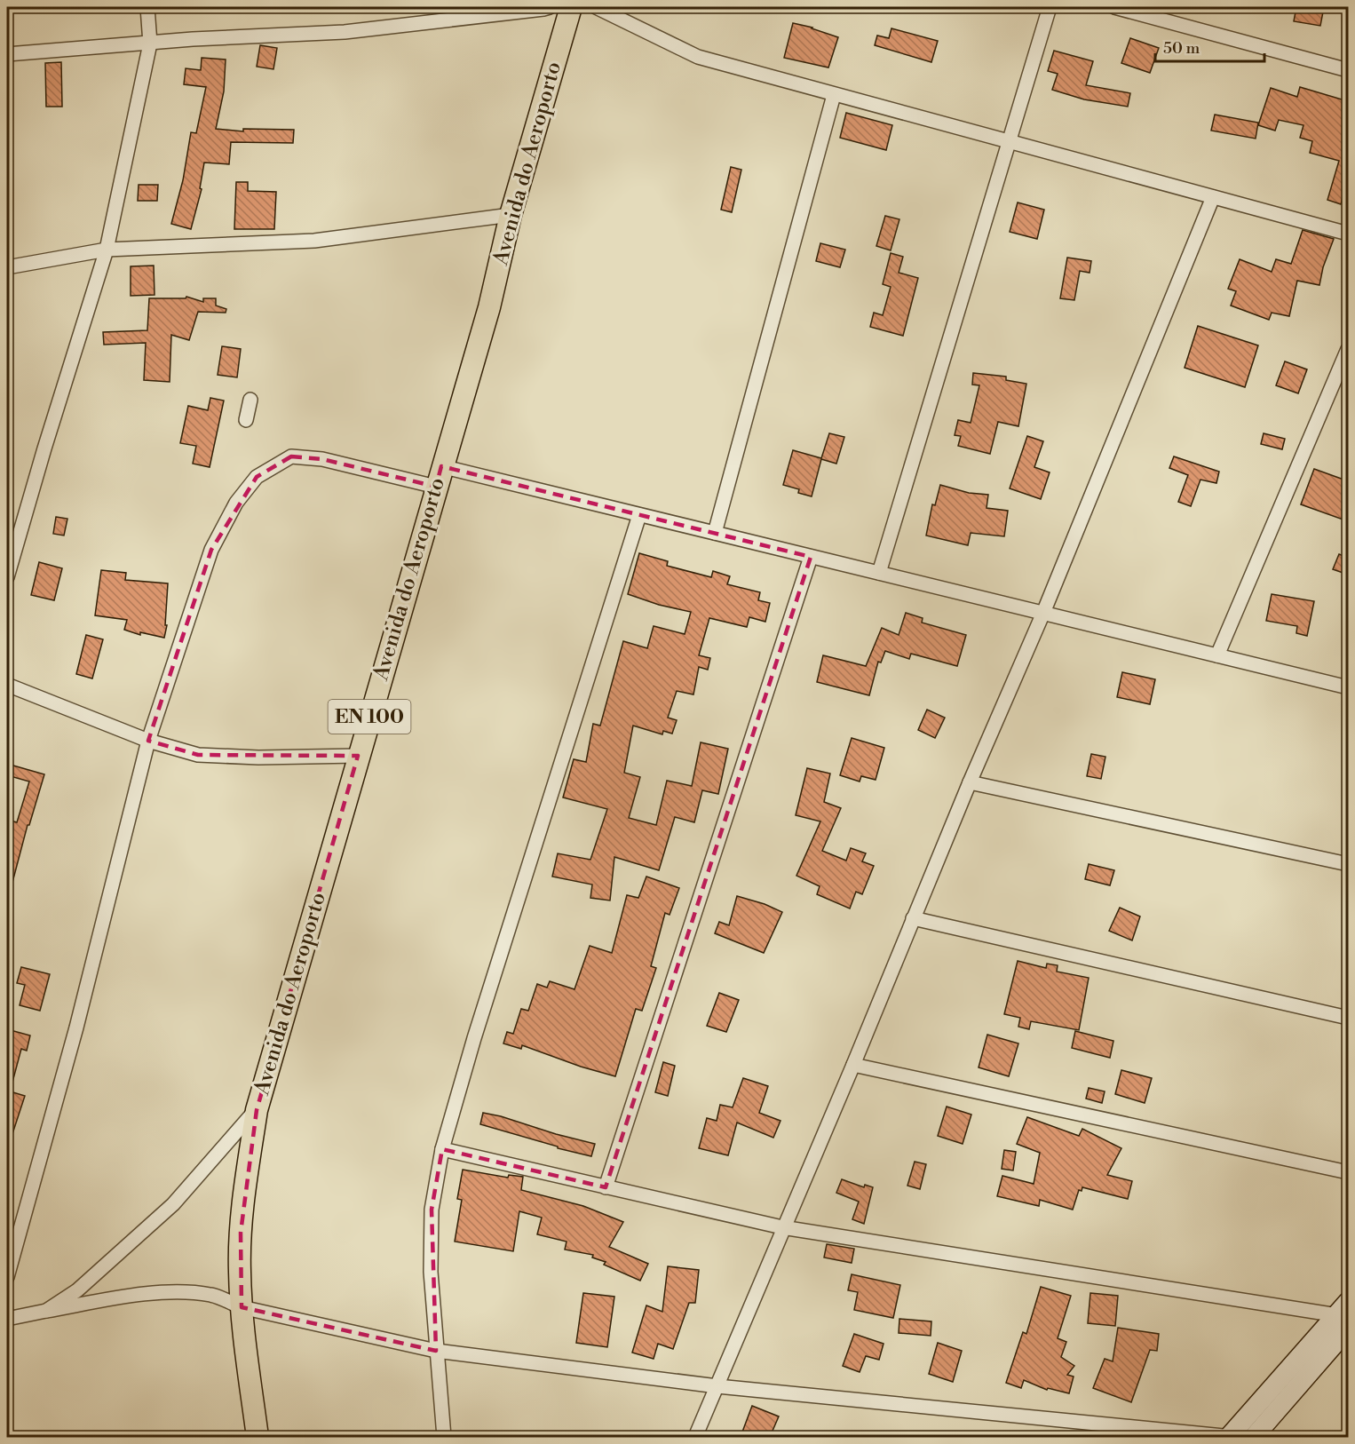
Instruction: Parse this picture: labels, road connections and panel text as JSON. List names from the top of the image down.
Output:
{
  "streets": {
    "main road": ["Avenida do Aeroporto", "EN 100"]
  },
  "scale_bar": "50 m"
}
